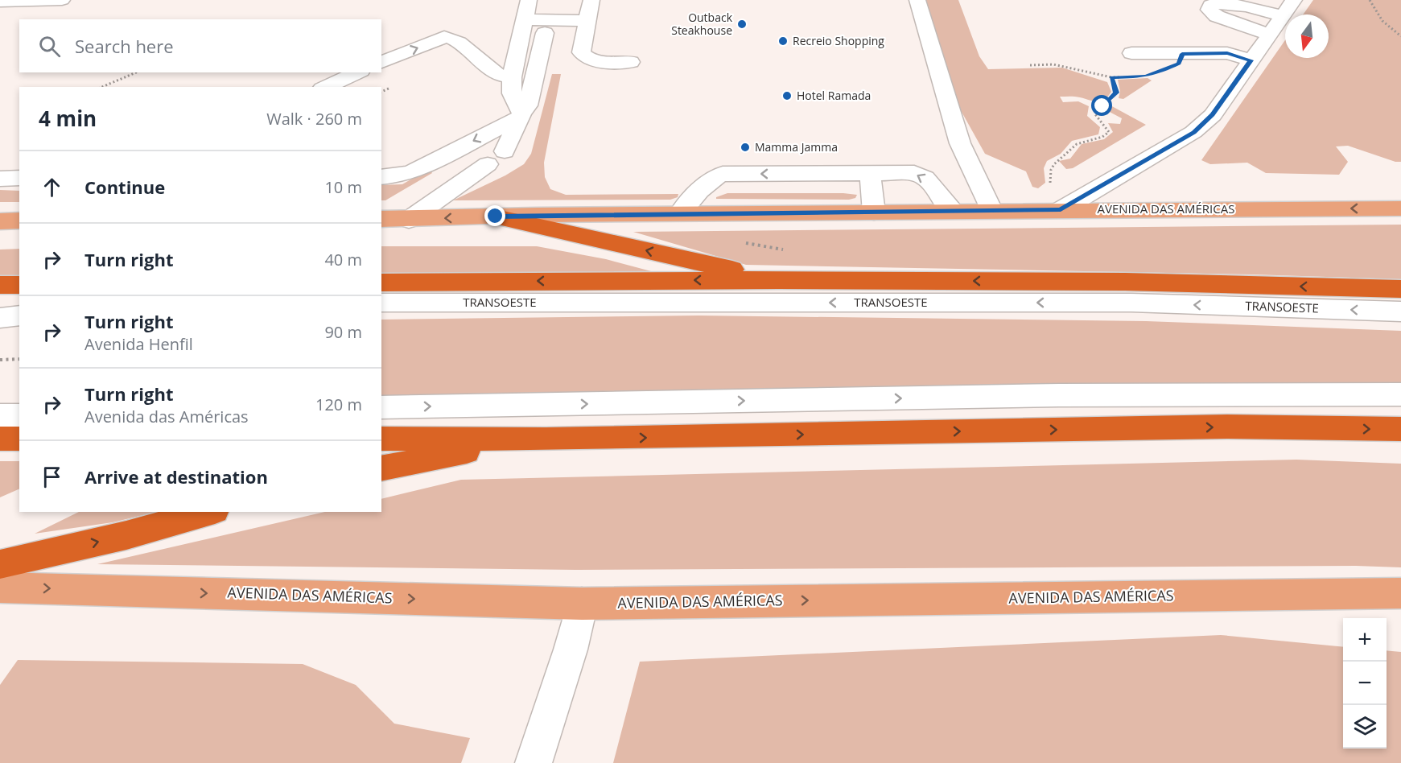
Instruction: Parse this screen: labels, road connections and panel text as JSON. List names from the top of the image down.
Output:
{
  "streets": {
    "main road": ["AVENIDA DAS AMÉRICAS"],
    "street": ["TRANSOESTE"]
  },
  "places": [
    "Outback Steakhouse",
    "Recreio Shopping",
    "Hotel Ramada",
    "Mamma Jamma"
  ],
  "north": "bottom",
  "page": {
    "search": "Search here",
    "heading": ["4 min", "Walk · 260 m"],
    "list": [
      ["Continue", "10 m"],
      ["Turn right", "40 m"],
      ["Turn right", "Avenida Henfil", "90 m"],
      ["Turn right", "Avenida das Américas", "120 m"],
      "Arrive at destination"
    ],
    "map_buttons": ["+", "−"]
  }
}
